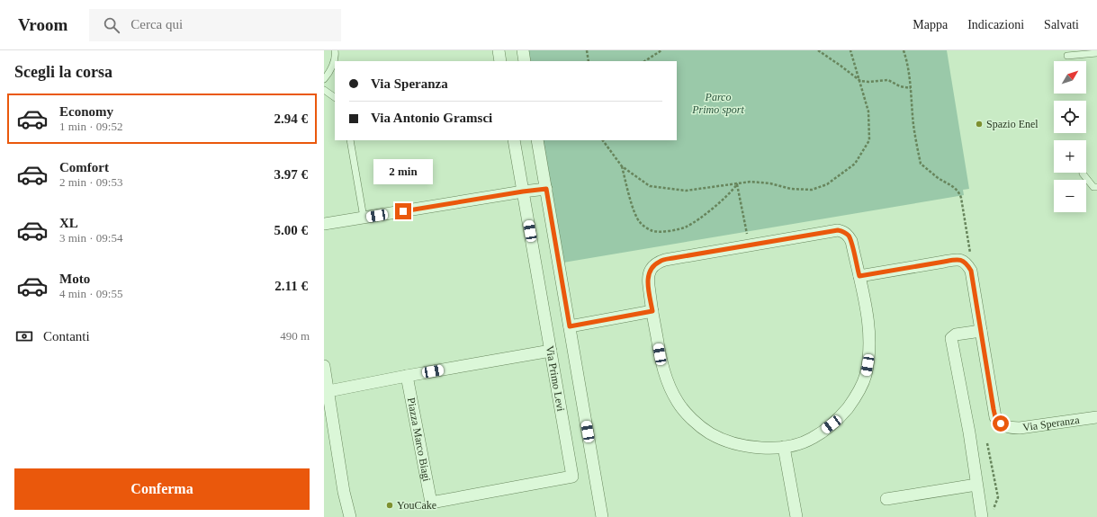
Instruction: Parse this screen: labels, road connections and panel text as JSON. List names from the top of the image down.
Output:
{
  "streets": {
    "street": ["Via Primo Levi", "Via Speranza", "Piazza Marco Biagi"]
  },
  "crossings": [
    ["Via Primo Levi", "Piazza Marco Biagi"]
  ],
  "parks": ["Parco Primo sport"],
  "places": ["Spazio Enel", "YouCake"],
  "north": "top right",
  "page": {
    "header": "Vroom",
    "search": "Cerca qui",
    "nav": ["Mappa", "Indicazioni", "Salvati"],
    "heading": "Scegli la corsa",
    "map_buttons": ["+", "−"],
    "banner": ["Via Speranza", "Via Antonio Gramsci"],
    "list": [
      {
        "name": "Economy",
        "note": "1 min · 09:52",
        "value": "2.94 €"
      },
      {
        "name": "Comfort",
        "note": "2 min · 09:53",
        "value": "3.97 €"
      },
      {
        "name": "XL",
        "note": "3 min · 09:54",
        "value": "5.00 €"
      },
      {
        "name": "Moto",
        "note": "4 min · 09:55",
        "value": "2.11 €"
      }
    ],
    "bubble": "2 min",
    "pay": ["Contanti", "490 m"],
    "buttons": "Conferma"
  }
}
